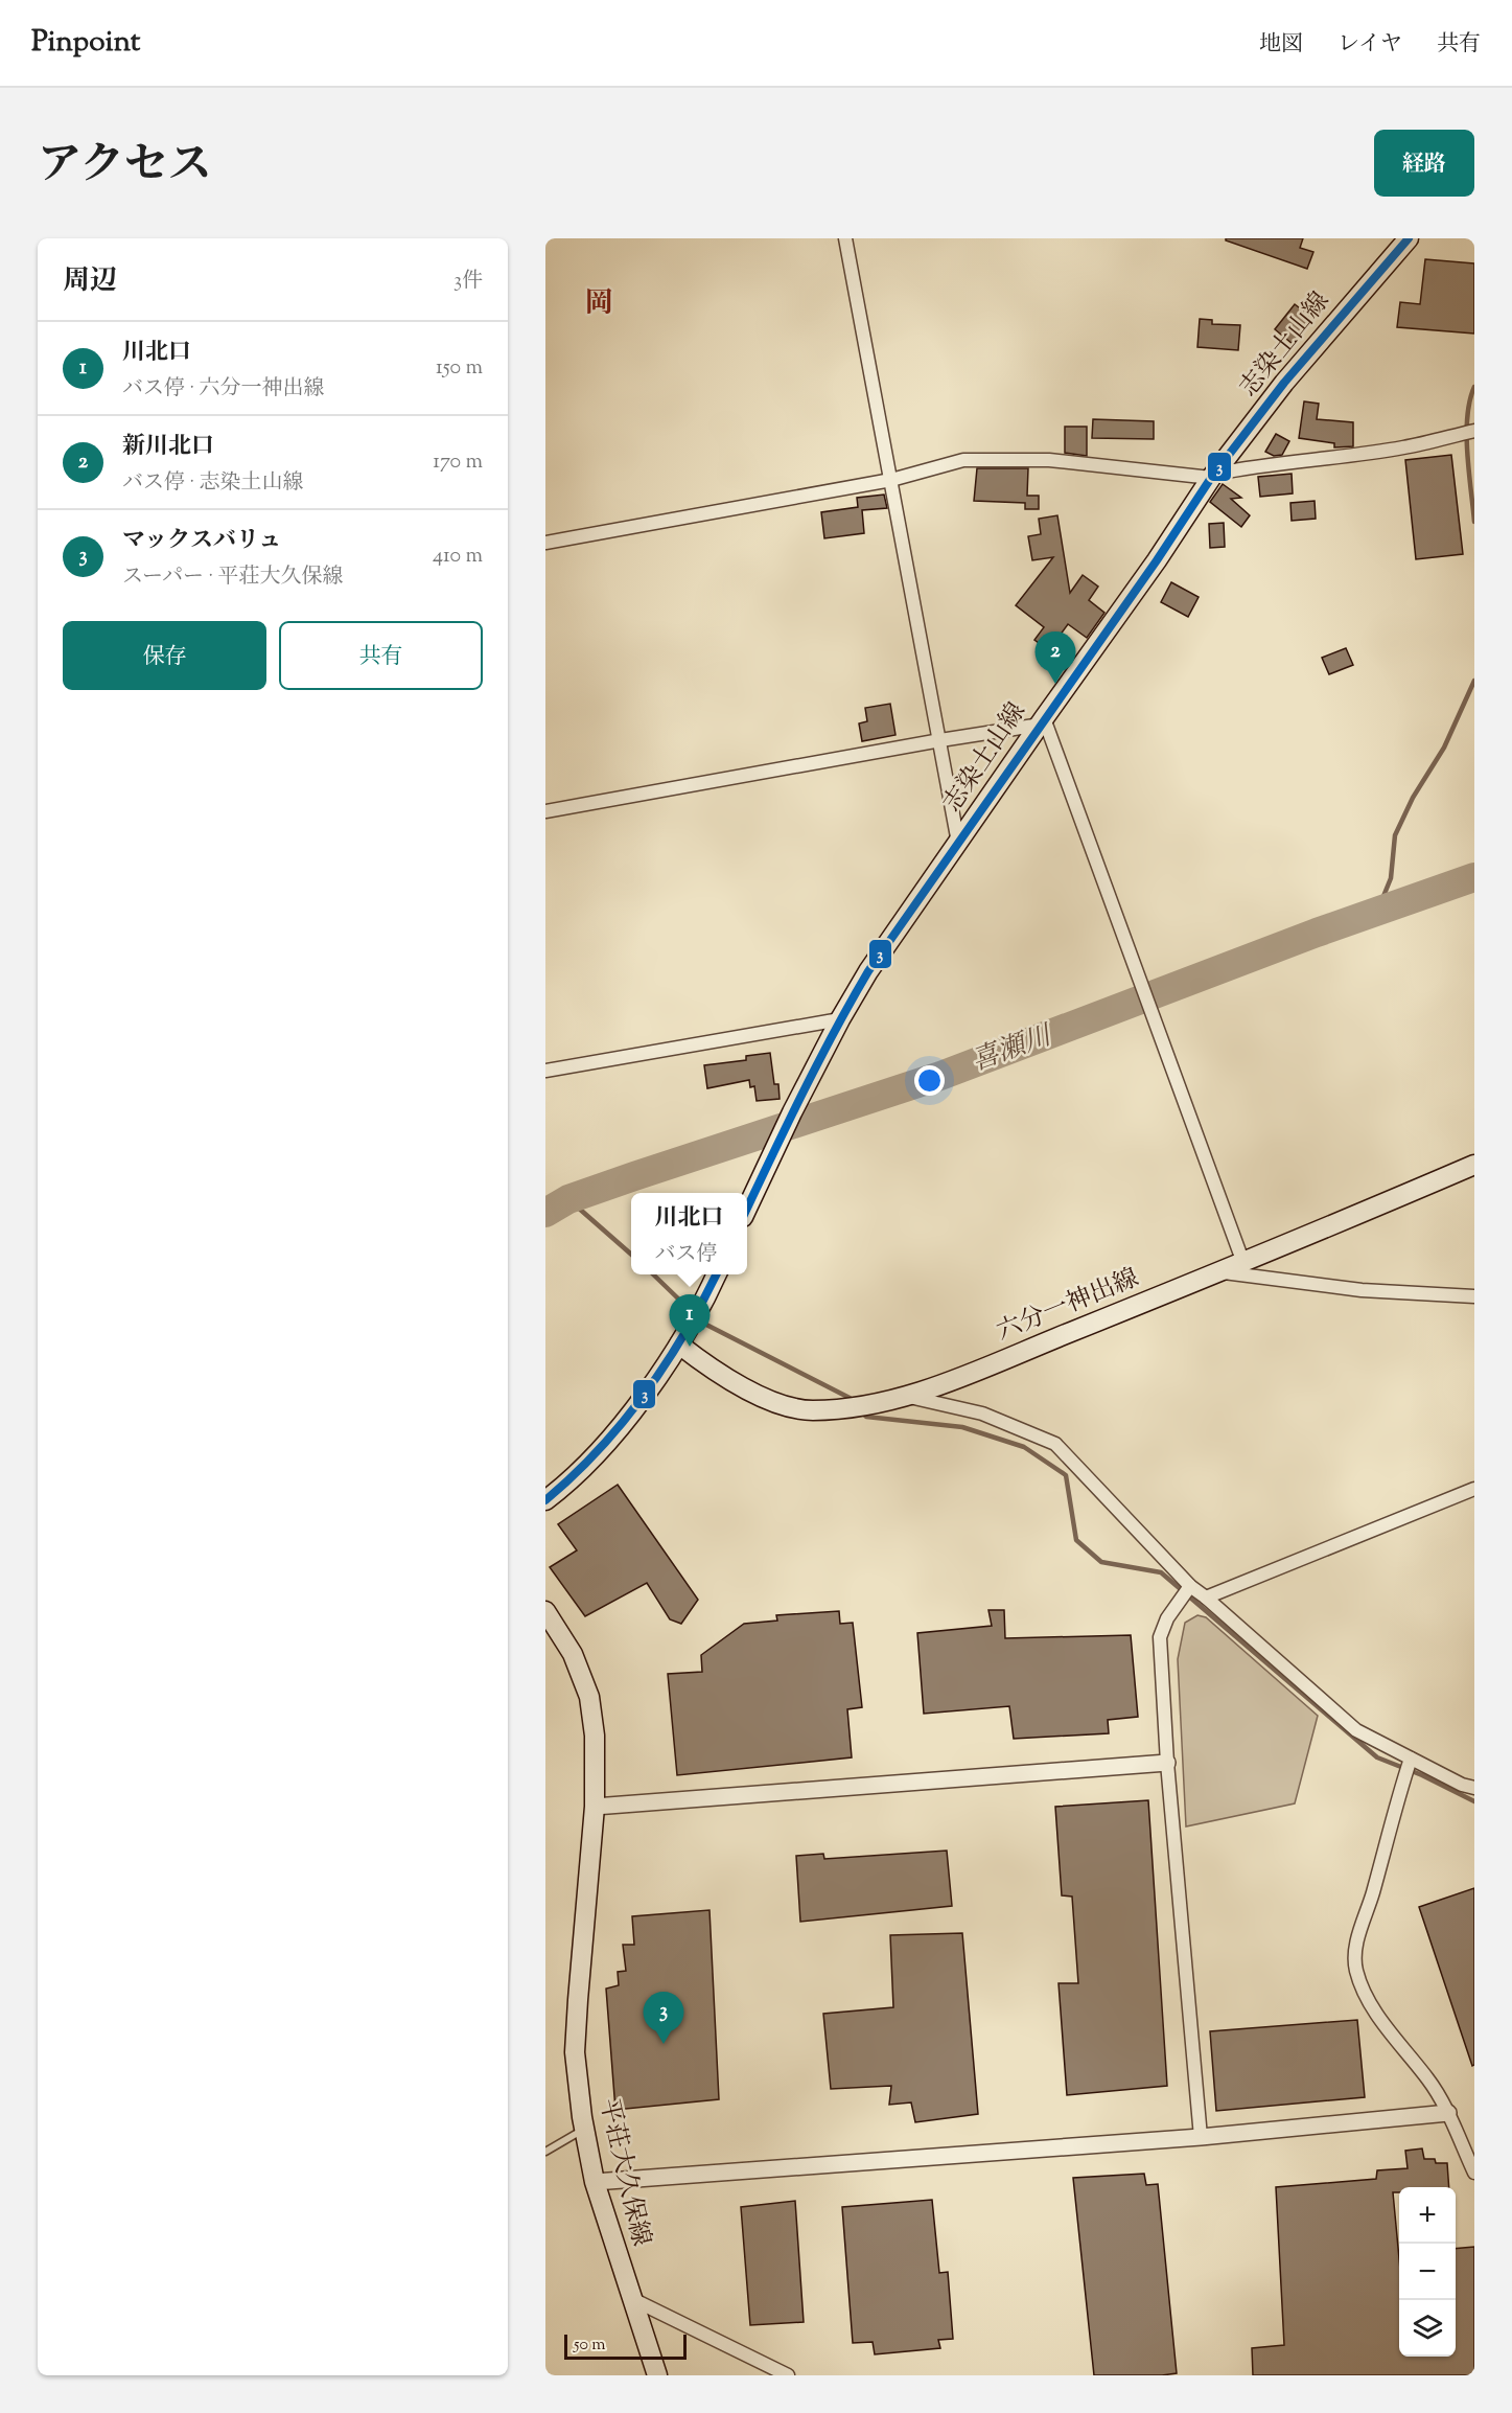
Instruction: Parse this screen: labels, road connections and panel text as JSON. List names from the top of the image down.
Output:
{
  "streets": {
    "main road": ["志染土山線", "六分一神出線", "平荘大久保線"]
  },
  "districts": ["岡"],
  "water": ["喜瀬川"],
  "lines": ["transit line 3"],
  "scale_bar": "50 m",
  "page": {
    "header": "Pinpoint",
    "nav": ["地図", "レイヤ", "共有"],
    "title": "アクセス",
    "buttons": [
      "経路",
      ["保存", "共有"]
    ],
    "heading": ["周辺", "3件"],
    "list": [
      {
        "mark": "1",
        "name": "川北口",
        "note": "バス停 · 六分一神出線",
        "value": "150 m"
      },
      {
        "mark": "2",
        "name": "新川北口",
        "note": "バス停 · 志染土山線",
        "value": "170 m"
      },
      {
        "mark": "3",
        "name": "マックスバリュ",
        "note": "スーパー · 平荘大久保線",
        "value": "410 m"
      }
    ],
    "pins": ["2", "1", "3"],
    "popup": ["川北口", "バス停"],
    "map_buttons": ["+", "−"],
    "scale": "50 m"
  }
}
